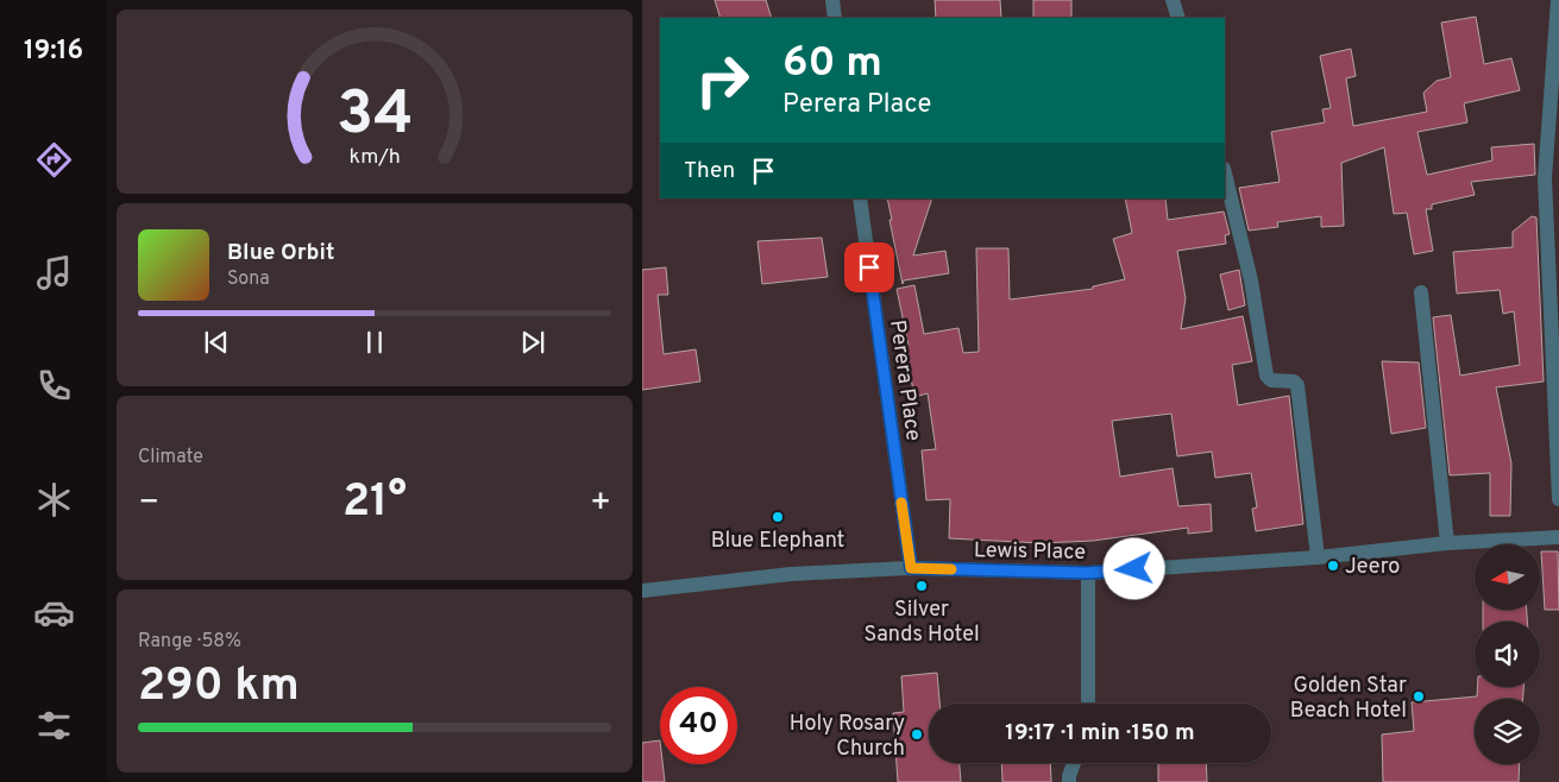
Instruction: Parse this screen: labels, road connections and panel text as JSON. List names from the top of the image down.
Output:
{
  "streets": {
    "street": ["Perera Place", "Lewis Place"]
  },
  "crossings": [
    ["Perera Place", "Lewis Place"]
  ],
  "places": [
    "Blue Elephant",
    "Jeero",
    "Silver Sands Hotel",
    "Golden Star Beach Hotel",
    "Holy Rosary Church"
  ],
  "north": "left",
  "page": {
    "tabs": "19:16",
    "turn": ["60 m", "Perera Place"],
    "then": "Then",
    "song": ["Blue Orbit", "Sona"],
    "tile": [
      "Climate",
      ["Range · 58%", "290 km"]
    ],
    "heat": ["−", "21°", "+"],
    "limit": "40",
    "trip": "19:17 · 1 min · 150 m",
    "gauge": ["34", "km/h"]
  }
}
